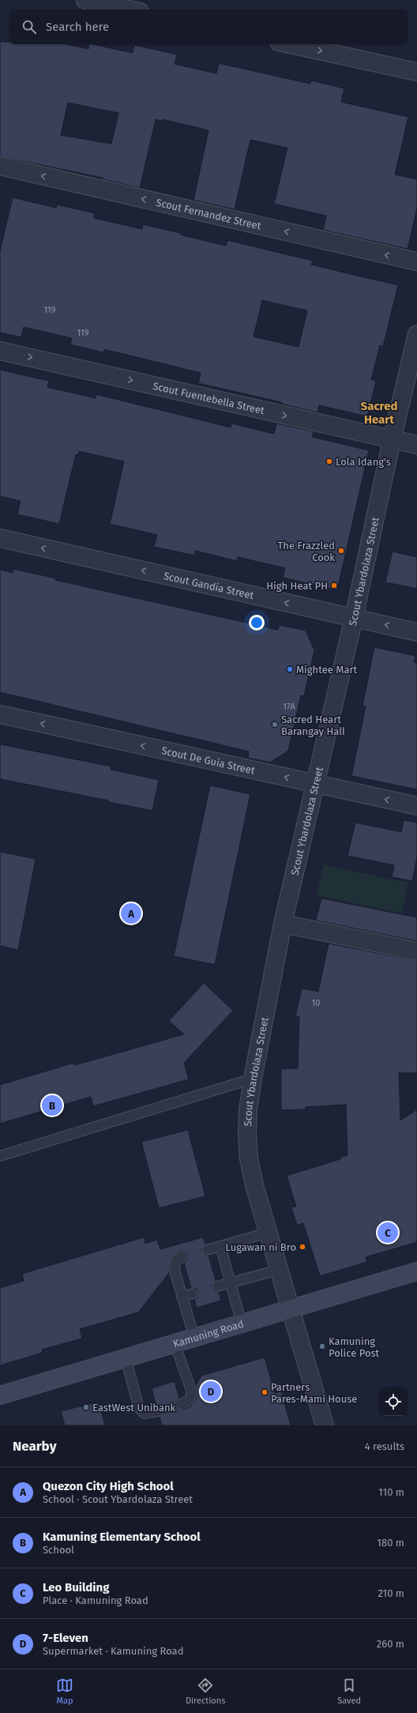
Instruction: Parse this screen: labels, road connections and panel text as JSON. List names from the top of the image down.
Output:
{
  "streets": {
    "main road": ["Kamuning Road"],
    "street": [
      "Scout Fernandez Street",
      "Scout Fuentebella Street",
      "Scout Ybardolaza Street",
      "Scout Gandia Street",
      "Scout De Guia Street"
    ]
  },
  "crossings": [
    ["Scout Fuentebella Street", "Scout Ybardolaza Street"],
    ["Scout Ybardolaza Street", "Scout Gandia Street"],
    ["Scout Ybardolaza Street", "Scout De Guia Street"],
    ["Scout Ybardolaza Street", "Kamuning Road"]
  ],
  "one_way": [
    "Scout Fernandez Street",
    "Scout Fuentebella Street",
    "Scout Gandia Street",
    "Scout De Guia Street"
  ],
  "districts": ["Sacred Heart"],
  "places": [
    "Lola Idang's",
    "The Frazzled Cook",
    "High Heat PH",
    "Mightee Mart",
    "Sacred Heart Barangay Hall",
    "Lugawan ni Bro",
    "Kamuning Police Post",
    "Partners Pares-Mami House",
    "EastWest Unibank"
  ],
  "house_numbers": [
    "119",
    "119",
    "17A",
    "10"
  ],
  "page": {
    "search": "Search here",
    "pins": [
      "A",
      "B",
      "C",
      "D"
    ],
    "heading": ["Nearby", "4 results"],
    "list": [
      {
        "mark": "A",
        "name": "Quezon City High School",
        "note": "School · Scout Ybardolaza Street",
        "value": "110 m"
      },
      {
        "mark": "B",
        "name": "Kamuning Elementary School",
        "note": "School",
        "value": "180 m"
      },
      {
        "mark": "C",
        "name": "Leo Building",
        "note": "Place · Kamuning Road",
        "value": "210 m"
      },
      {
        "mark": "D",
        "name": "7-Eleven",
        "note": "Supermarket · Kamuning Road",
        "value": "260 m"
      }
    ],
    "nav": ["Map", "Directions", "Saved"]
  }
}
